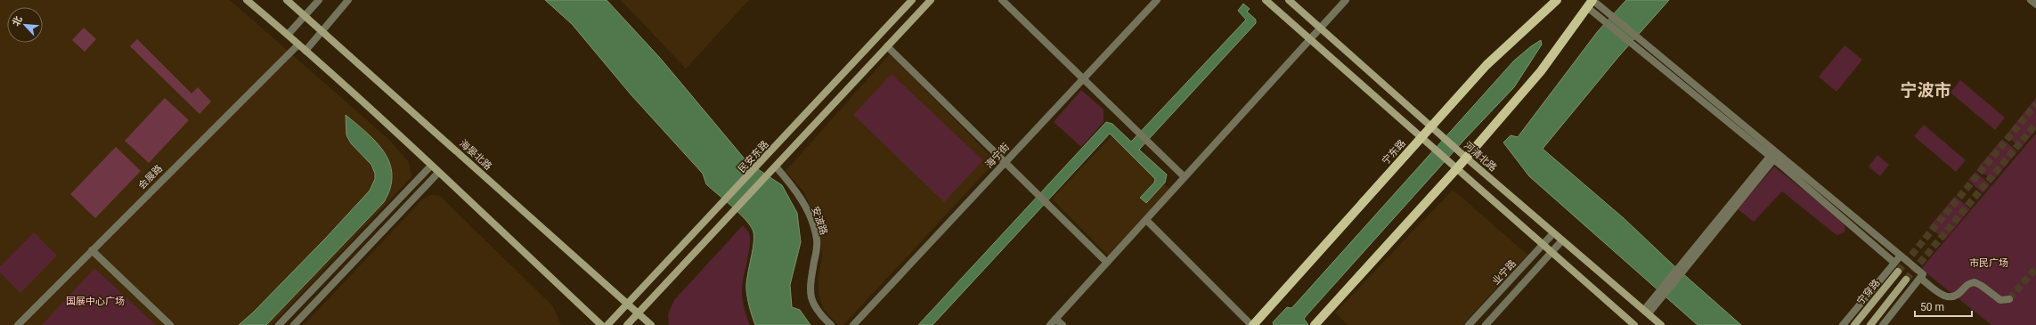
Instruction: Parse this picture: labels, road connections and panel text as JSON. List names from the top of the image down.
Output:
{
  "streets": {
    "main road": [
      "宁东路",
      "海晏北路",
      "民安东路",
      "河清北路",
      "宁穿路"
    ],
    "street": [
      "海宁街",
      "会展路",
      "安波路",
      "业宁路"
    ]
  },
  "crossings": [
    ["宁东路", "河清北路"],
    ["海晏北路", "民安东路"],
    ["河清北路", "业宁路"]
  ],
  "districts": ["宁波市"],
  "parks": ["市民广场", "国展中心广场"],
  "scale_bar": "50 m",
  "north": "top left"
}
